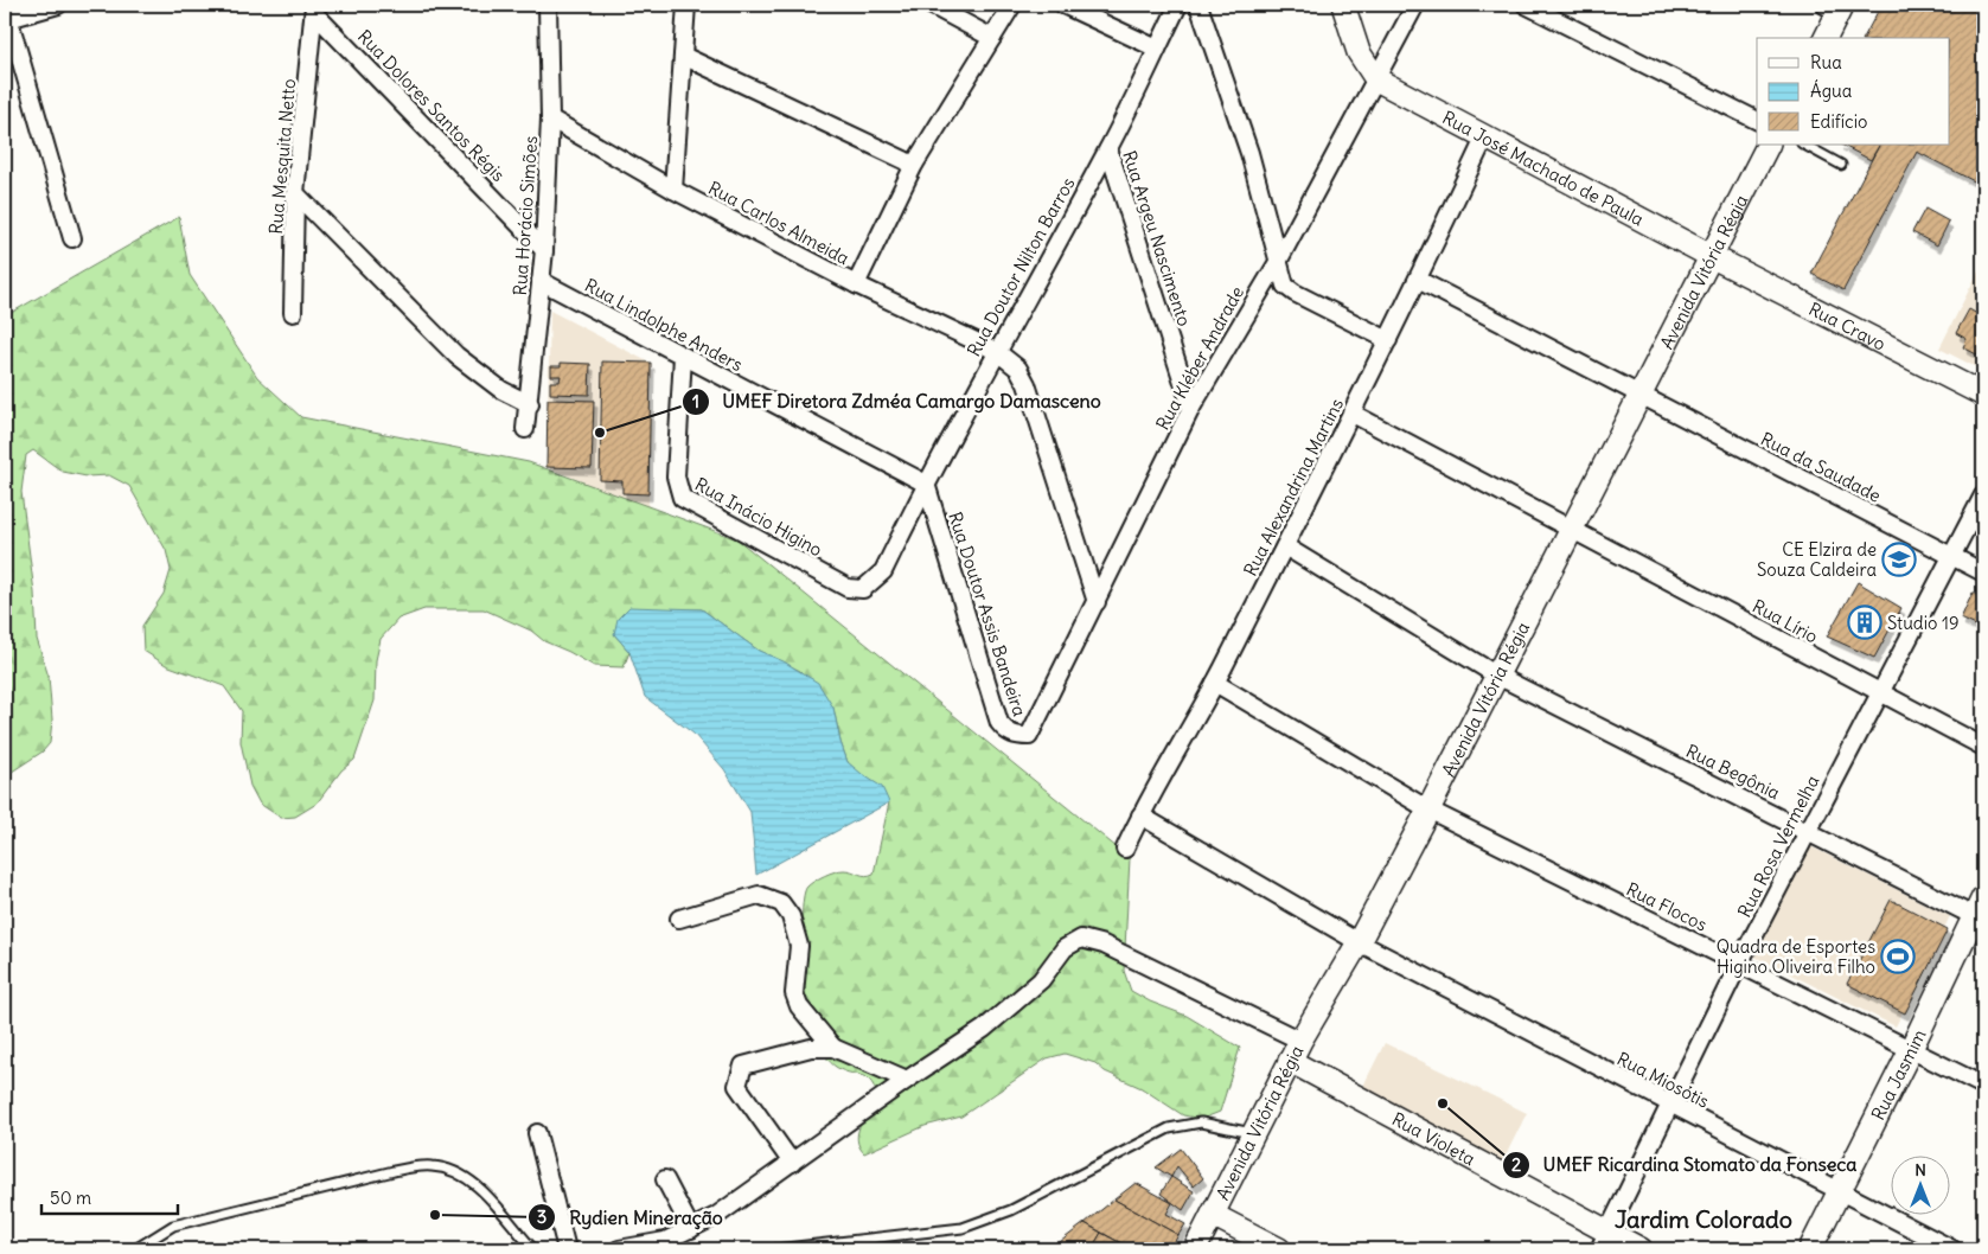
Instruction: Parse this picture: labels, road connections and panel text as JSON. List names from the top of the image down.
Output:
{
  "streets": {
    "street": [
      "Rua Dolores Santos Régis",
      "Rua Mesquita Netto",
      "Rua José Machado de Paula",
      "Rua Horácio Simões",
      "Rua Carlos Almeida",
      "Rua Argeu Nascimento",
      "Rua Doutor Nilton Barros",
      "Avenida Vitória Régia",
      "Rua Lindolphe Anders",
      "Rua Cravo",
      "Rua Kléber Andrade",
      "Rua da Saudade",
      "Rua Alexandrina Martins",
      "Rua Inácio Higino",
      "Rua Doutor Assis Bandeira",
      "Rua Lírio",
      "Rua Begônia",
      "Rua Rosa Vermelha",
      "Rua Flocos",
      "Rua Jasmim",
      "Rua Miosótis",
      "Rua Violeta"
    ]
  },
  "crossings": [
    ["Rua Dolores Santos Régis", "Rua Mesquita Netto"],
    ["Rua Dolores Santos Régis", "Rua Horácio Simões"],
    ["Rua José Machado de Paula", "Avenida Vitória Régia"],
    ["Rua José Machado de Paula", "Rua Cravo"],
    ["Rua José Machado de Paula", "Rua Kléber Andrade"],
    ["Rua José Machado de Paula", "Rua Alexandrina Martins"],
    ["Rua Horácio Simões", "Rua Carlos Almeida"],
    ["Rua Horácio Simões", "Rua Lindolphe Anders"],
    ["Rua Carlos Almeida", "Rua Doutor Nilton Barros"],
    ["Rua Carlos Almeida", "Rua Kléber Andrade"],
    ["Rua Argeu Nascimento", "Rua Doutor Nilton Barros"],
    ["Rua Argeu Nascimento", "Rua Kléber Andrade"],
    ["Rua Doutor Nilton Barros", "Rua Lindolphe Anders"],
    ["Rua Doutor Nilton Barros", "Rua Inácio Higino"],
    ["Rua Doutor Nilton Barros", "Rua Doutor Assis Bandeira"],
    ["Avenida Vitória Régia", "Rua Cravo"],
    ["Avenida Vitória Régia", "Rua da Saudade"],
    ["Avenida Vitória Régia", "Rua Lírio"],
    ["Avenida Vitória Régia", "Rua Begônia"],
    ["Avenida Vitória Régia", "Rua Flocos"],
    ["Avenida Vitória Régia", "Rua Miosótis"],
    ["Avenida Vitória Régia", "Rua Violeta"],
    ["Rua Lindolphe Anders", "Rua Inácio Higino"],
    ["Rua Lindolphe Anders", "Rua Doutor Assis Bandeira"],
    ["Rua Kléber Andrade", "Rua Doutor Assis Bandeira"],
    ["Rua da Saudade", "Rua Alexandrina Martins"],
    ["Rua da Saudade", "Rua Rosa Vermelha"],
    ["Rua Alexandrina Martins", "Rua Lírio"],
    ["Rua Alexandrina Martins", "Rua Begônia"],
    ["Rua Alexandrina Martins", "Rua Flocos"],
    ["Rua Alexandrina Martins", "Rua Miosótis"],
    ["Rua Lírio", "Rua Rosa Vermelha"],
    ["Rua Begônia", "Rua Rosa Vermelha"],
    ["Rua Begônia", "Rua Jasmim"],
    ["Rua Rosa Vermelha", "Rua Flocos"],
    ["Rua Rosa Vermelha", "Rua Miosótis"],
    ["Rua Rosa Vermelha", "Rua Violeta"],
    ["Rua Flocos", "Rua Jasmim"],
    ["Rua Jasmim", "Rua Miosótis"]
  ],
  "districts": ["Jardim Colorado"],
  "places": {
    "other": ["UMEF Diretora Zdméa Camargo Damasceno", "UMEF Ricardina Stomato da Fonseca", "Rydien Mineração"],
    "school or university": ["CE Elzira de Souza Caldeira"],
    "building": ["Studio 19"],
    "sports": ["Quadra de Esportes Higino Oliveira Filho"]
  },
  "legend": ["Rua", "Água", "Edifício"],
  "scale_bar": "50 m",
  "north": "top"
}
